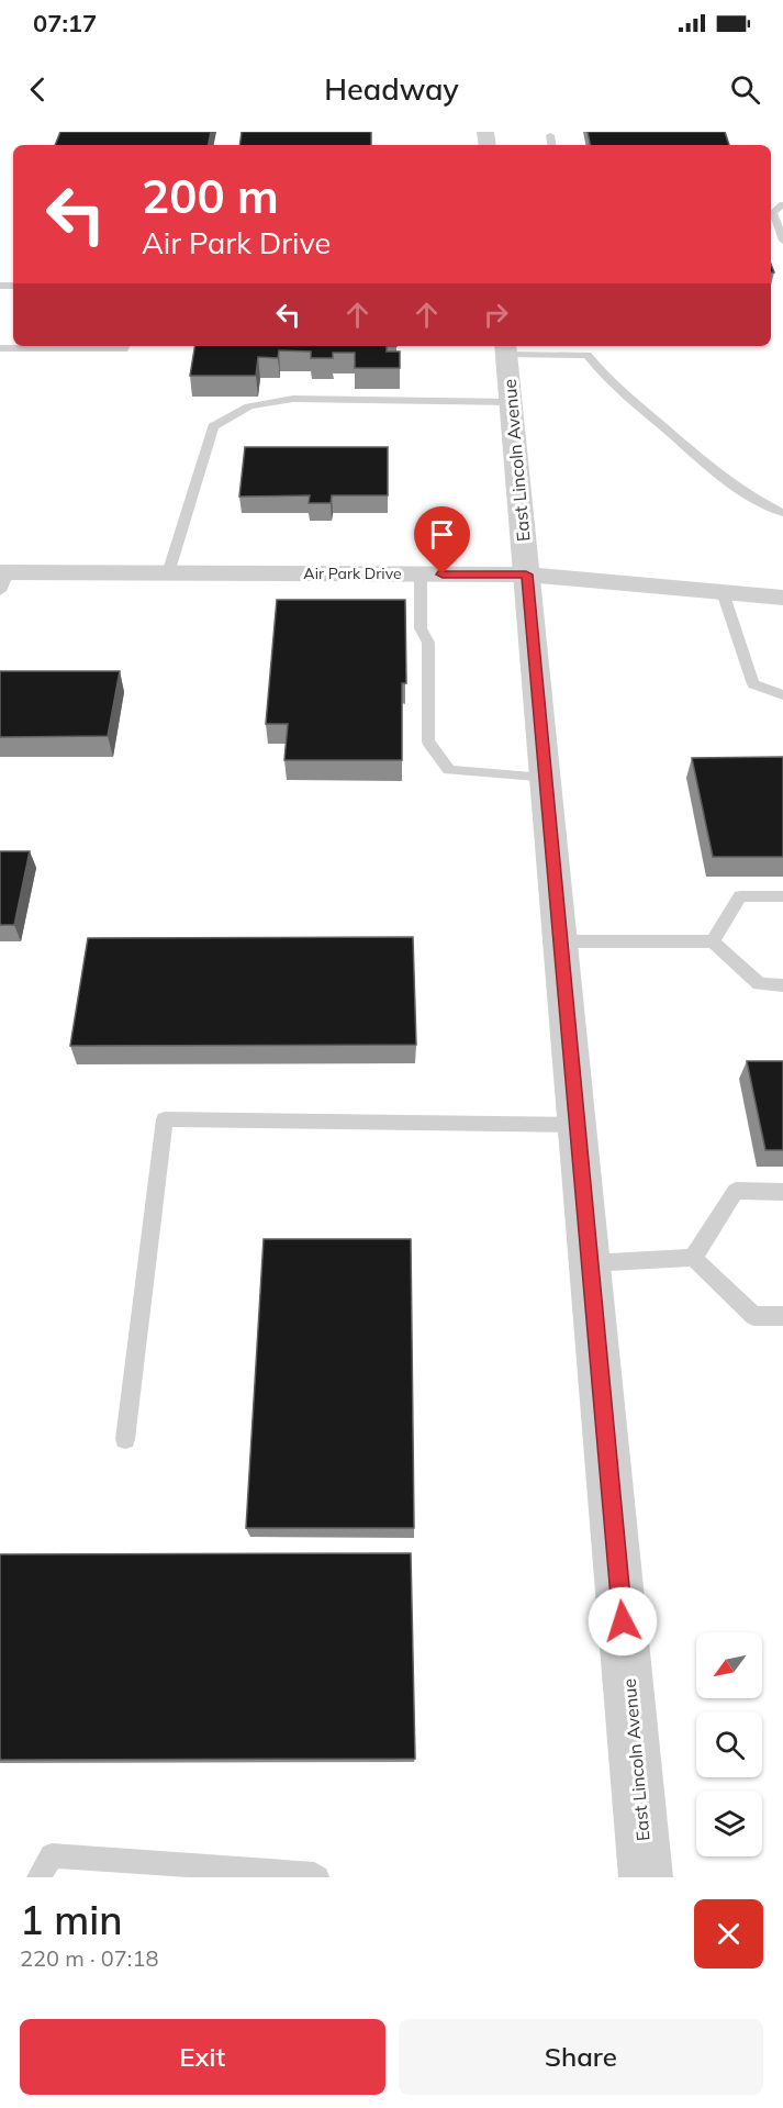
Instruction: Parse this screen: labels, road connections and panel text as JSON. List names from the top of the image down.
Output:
{
  "streets": {
    "street": ["East Lincoln Avenue", "Air Park Drive"]
  },
  "crossings": [
    ["East Lincoln Avenue", "Air Park Drive"]
  ],
  "north": "bottom left",
  "page": {
    "status": "07:17",
    "header": "Headway",
    "turn": ["200 m", "Air Park Drive"],
    "heading": ["1 min", "220 m · 07:18"],
    "buttons": ["Exit", "Share"]
  }
}
